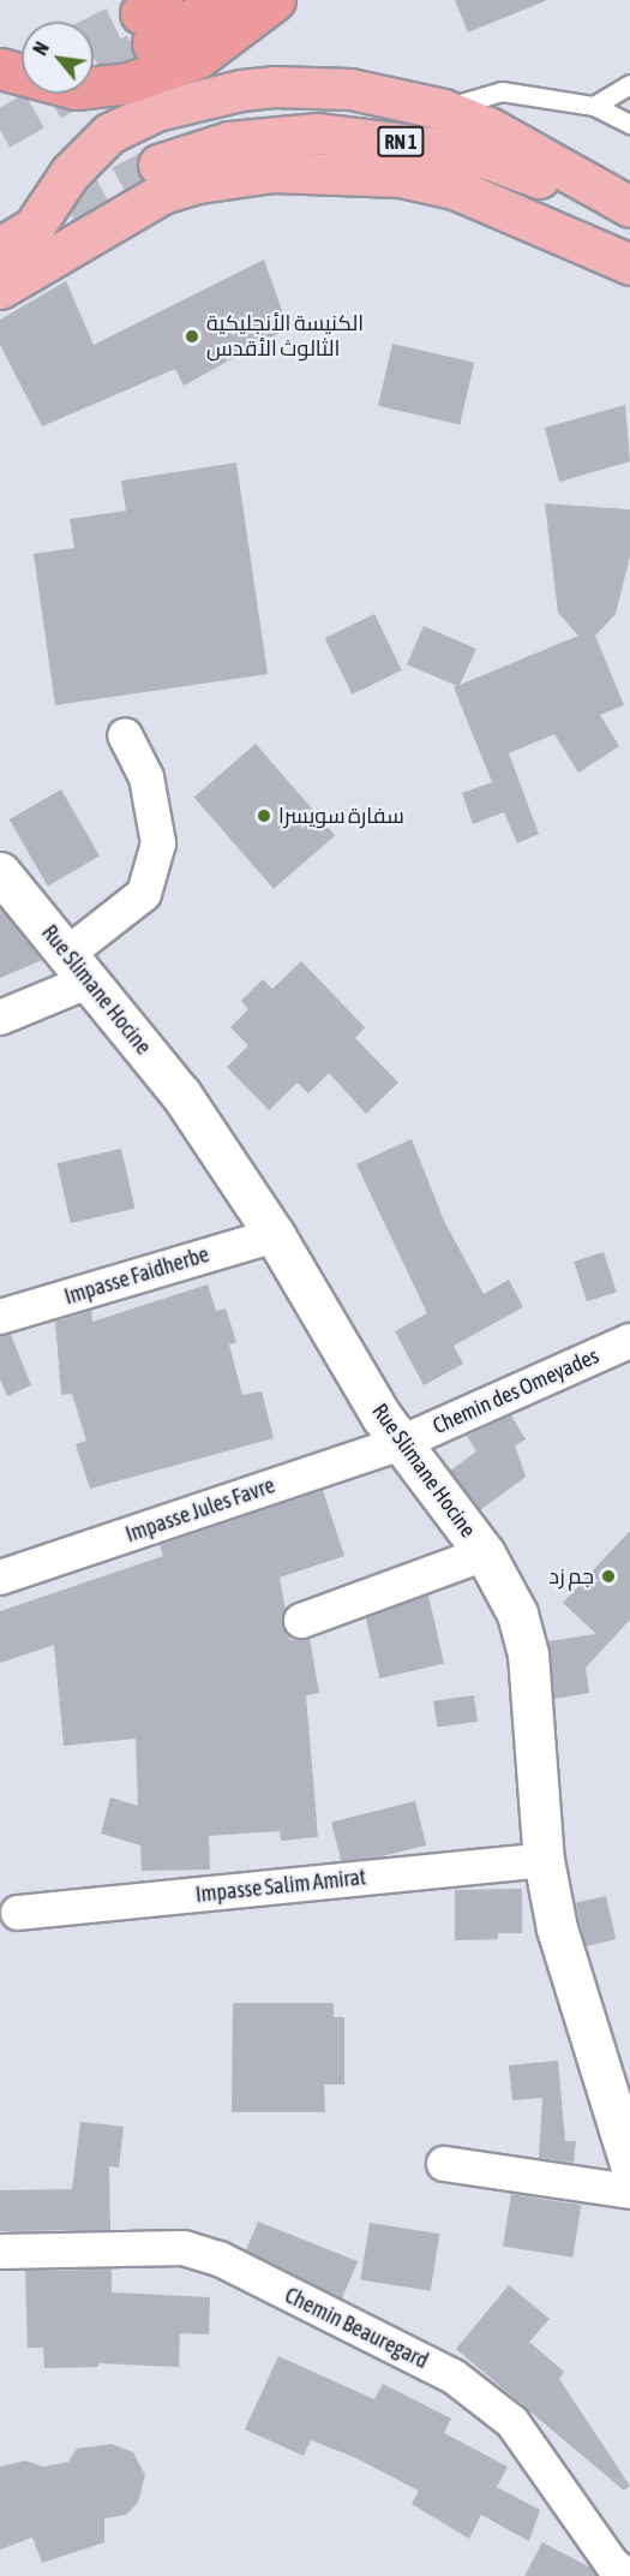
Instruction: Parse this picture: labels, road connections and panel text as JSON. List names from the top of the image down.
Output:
{
  "streets": {
    "main road": ["RN 1"],
    "street": [
      "Rue Slimane Hocine",
      "Impasse Faidherbe",
      "Chemin des Omeyades",
      "Impasse Jules Favre",
      "Impasse Salim Amirat",
      "Chemin Beauregard"
    ]
  },
  "crossings": [
    ["Rue Slimane Hocine", "Impasse Faidherbe"],
    ["Rue Slimane Hocine", "Chemin des Omeyades"],
    ["Rue Slimane Hocine", "Impasse Jules Favre"],
    ["Rue Slimane Hocine", "Impasse Salim Amirat"],
    ["Chemin des Omeyades", "Impasse Jules Favre"]
  ],
  "places": ["الكنيسة الأنجليكية الثالوث الأقدس", "سفارة سويسرا", "جم زد"],
  "north": "top left"
}
